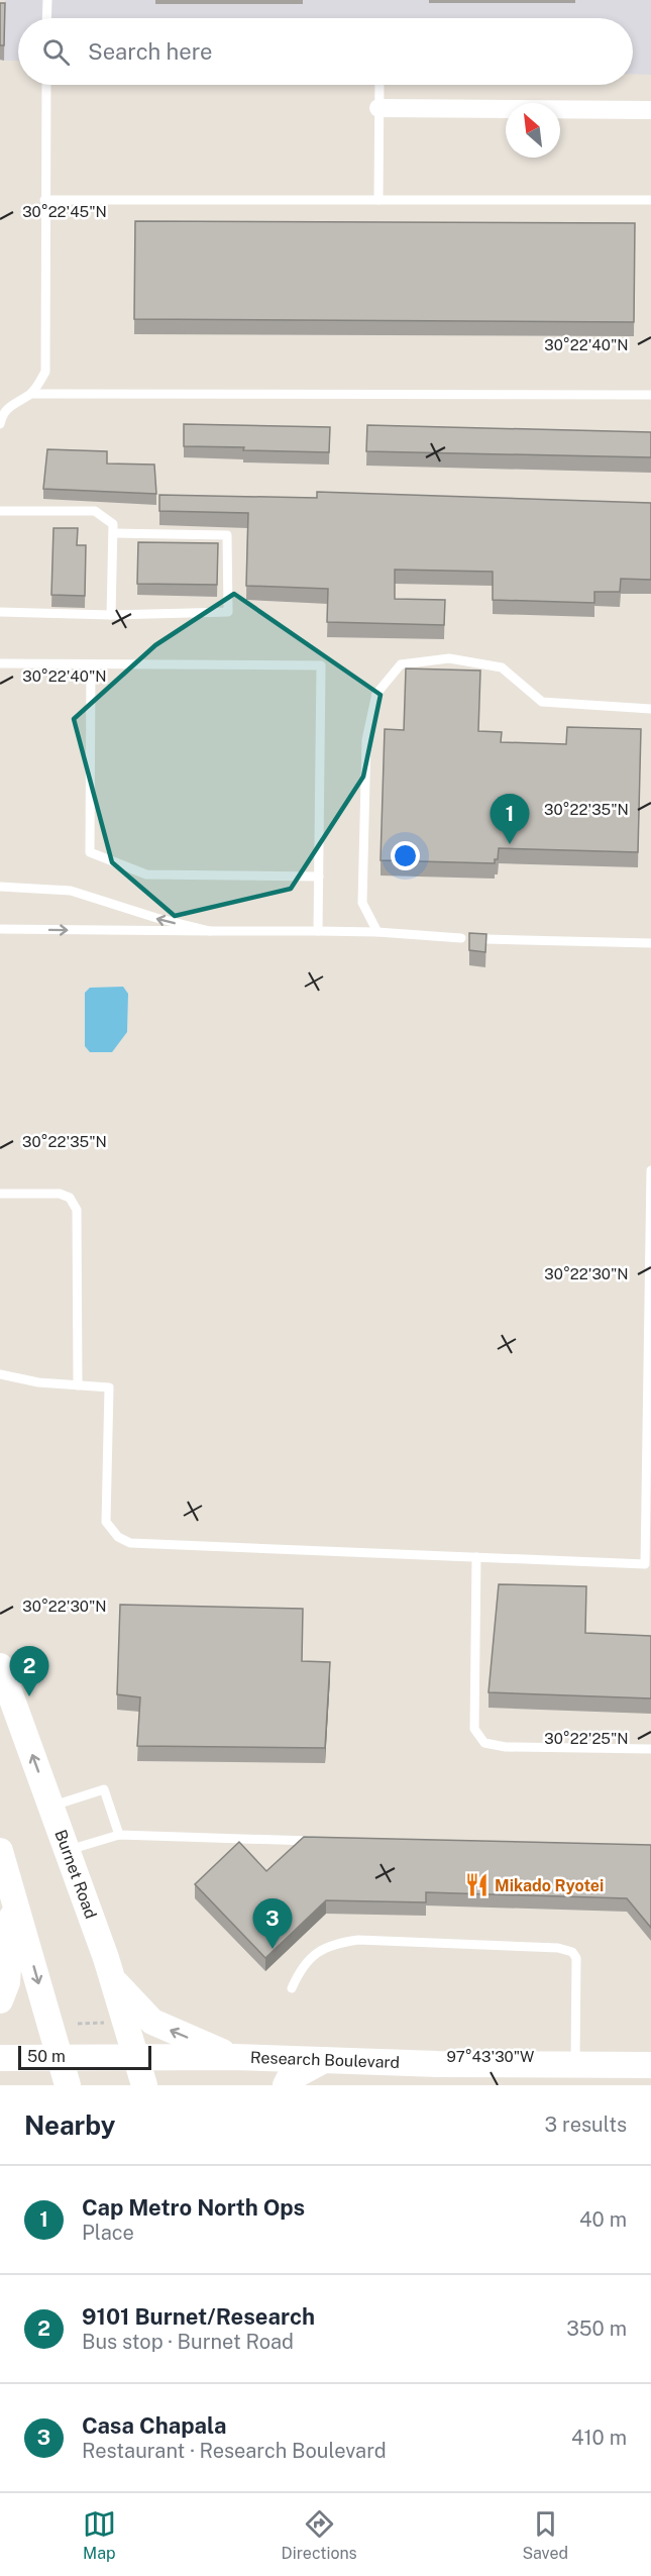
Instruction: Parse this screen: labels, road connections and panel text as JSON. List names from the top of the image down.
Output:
{
  "streets": {
    "main road": ["Burnet Road", "Research Boulevard"]
  },
  "crossings": [
    ["Burnet Road", "Research Boulevard"]
  ],
  "places": {
    "restaurant": ["Mikado Ryotei"]
  },
  "scale_bar": "50 m",
  "north": "top left",
  "page": {
    "search": "Search here",
    "pins": ["1", "2", "3"],
    "scale": "50 m",
    "heading": ["Nearby", "3 results"],
    "list": [
      {
        "mark": "1",
        "name": "Cap Metro North Ops",
        "note": "Place",
        "value": "40 m"
      },
      {
        "mark": "2",
        "name": "9101 Burnet/Research",
        "note": "Bus stop · Burnet Road",
        "value": "350 m"
      },
      {
        "mark": "3",
        "name": "Casa Chapala",
        "note": "Restaurant · Research Boulevard",
        "value": "410 m"
      }
    ],
    "nav": ["Map", "Directions", "Saved"]
  },
  "coordinates": [
    "30°22'45\"N",
    "30°22'40\"N",
    "30°22'35\"N",
    "30°22'30\"N",
    "30°22'25\"N",
    "97°43'30\"W"
  ]
}
